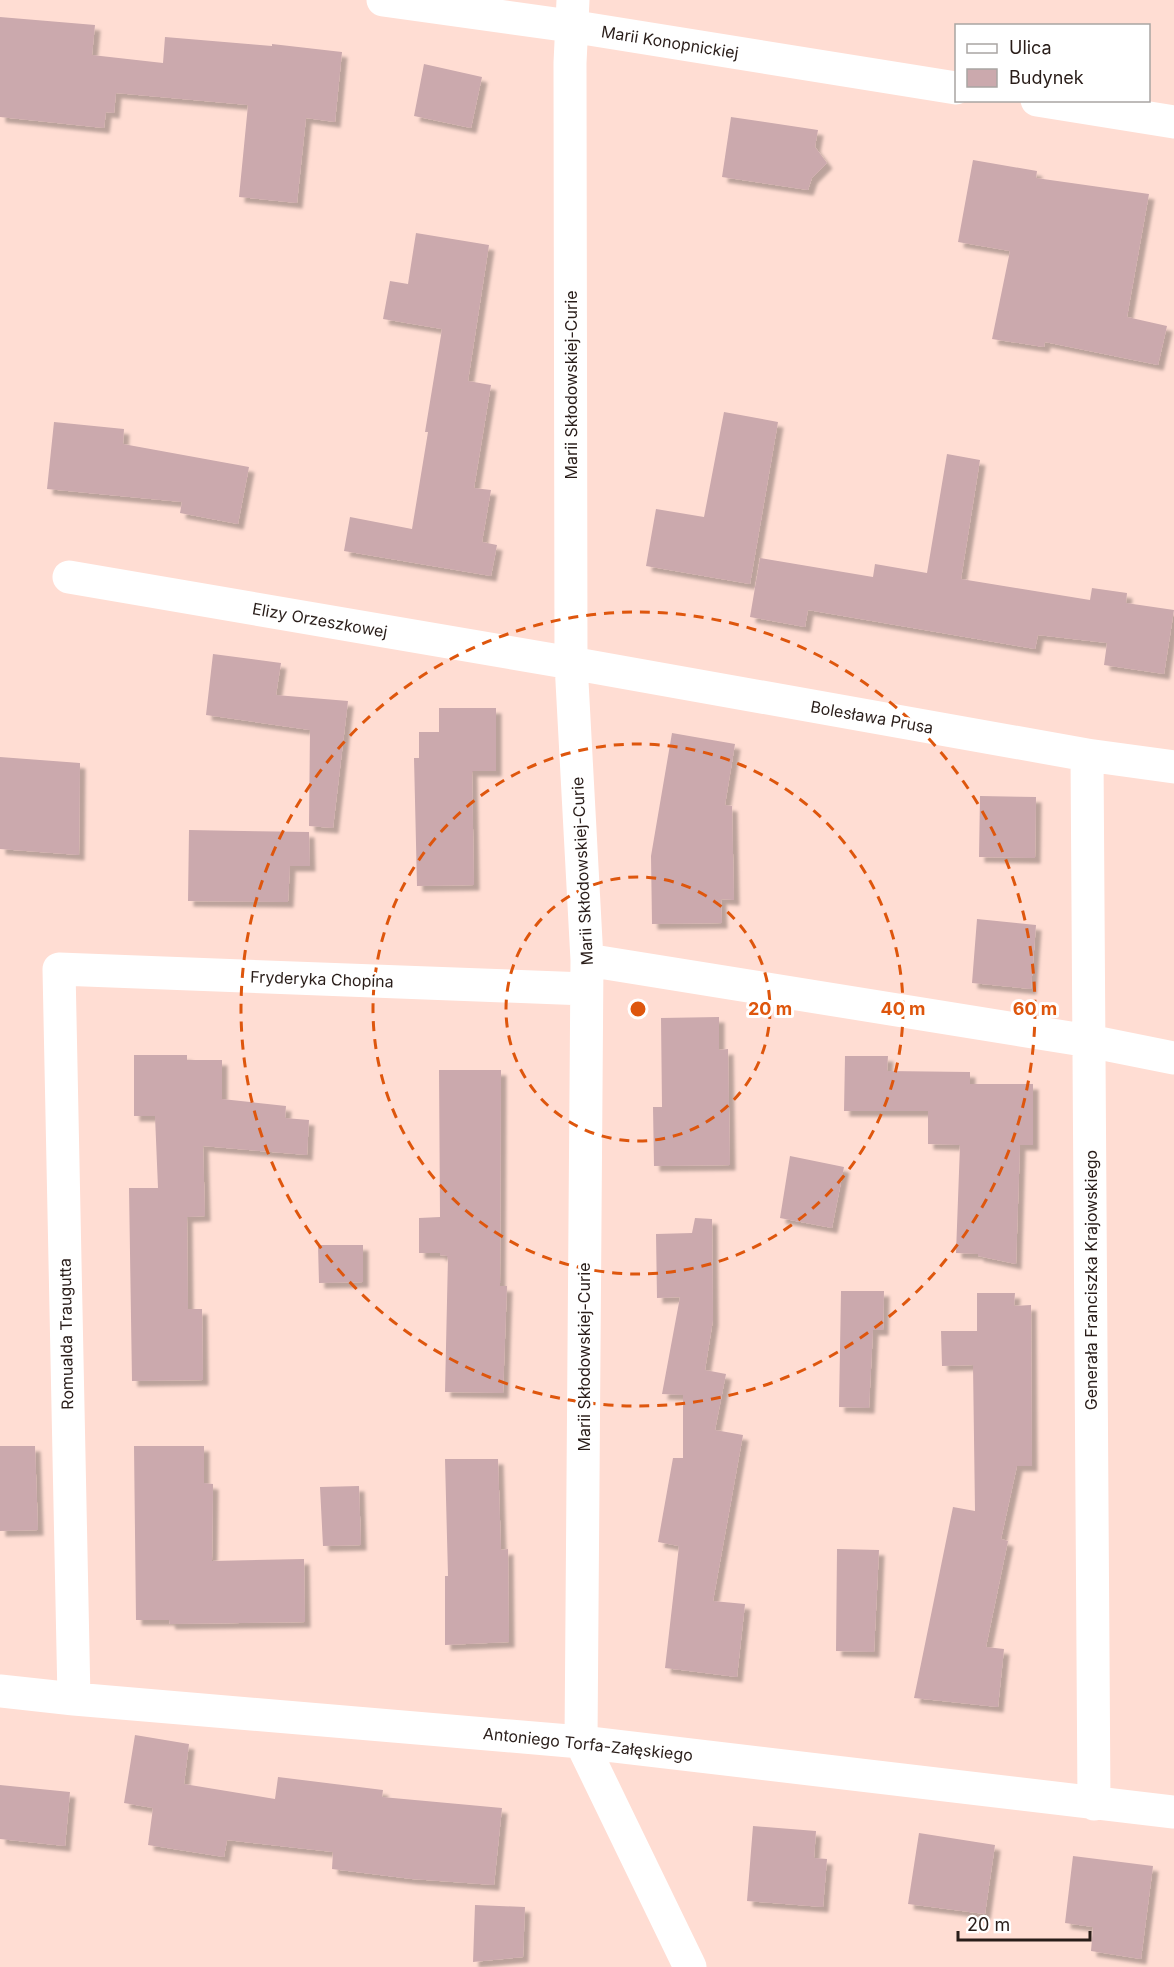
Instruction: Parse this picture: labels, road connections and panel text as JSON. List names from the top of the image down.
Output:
{
  "streets": {
    "street": [
      "Marii Konopnickiej",
      "Marii Skłodowskiej-Curie",
      "Elizy Orzeszkowej",
      "Bolesława Prusa",
      "Fryderyka Chopina",
      "Generała Franciszka Krajowskiego",
      "Romualda Traugutta",
      "Antoniego Torfa-Załęskiego"
    ]
  },
  "crossings": [
    ["Marii Konopnickiej", "Marii Skłodowskiej-Curie"],
    ["Marii Skłodowskiej-Curie", "Elizy Orzeszkowej"],
    ["Marii Skłodowskiej-Curie", "Bolesława Prusa"],
    ["Marii Skłodowskiej-Curie", "Fryderyka Chopina"],
    ["Marii Skłodowskiej-Curie", "Antoniego Torfa-Załęskiego"],
    ["Elizy Orzeszkowej", "Bolesława Prusa"],
    ["Bolesława Prusa", "Generała Franciszka Krajowskiego"],
    ["Fryderyka Chopina", "Generała Franciszka Krajowskiego"],
    ["Fryderyka Chopina", "Romualda Traugutta"],
    ["Generała Franciszka Krajowskiego", "Antoniego Torfa-Załęskiego"],
    ["Romualda Traugutta", "Antoniego Torfa-Załęskiego"]
  ],
  "legend": ["Ulica", "Budynek"],
  "scale_bar": "20 m",
  "rings": ["20 m", "40 m", "60 m"]
}
